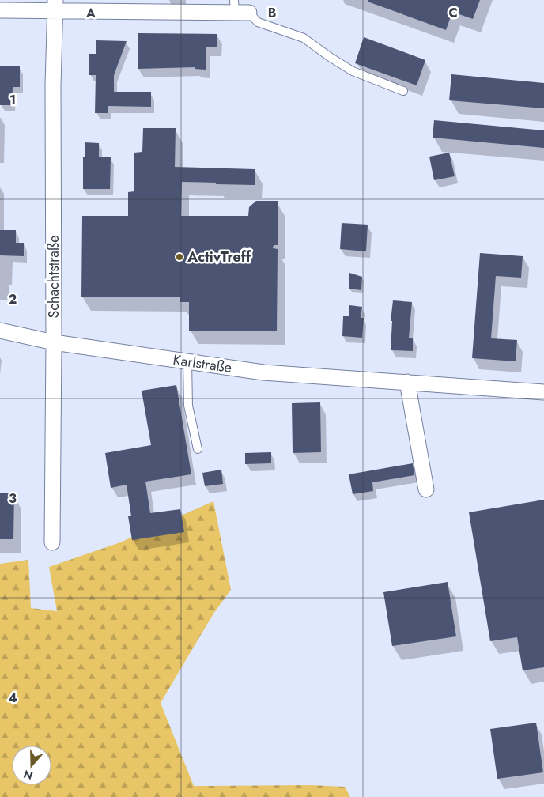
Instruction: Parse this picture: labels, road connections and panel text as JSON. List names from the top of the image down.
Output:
{
  "streets": {
    "street": ["Schachtstraße", "Karlstraße"]
  },
  "crossings": [
    ["Schachtstraße", "Karlstraße"]
  ],
  "places": ["ActivTreff"],
  "north": "bottom",
  "grid": {
    "columns": ["A", "B", "C"],
    "rows": [
      "1",
      "2",
      "3",
      "4"
    ]
  }
}
